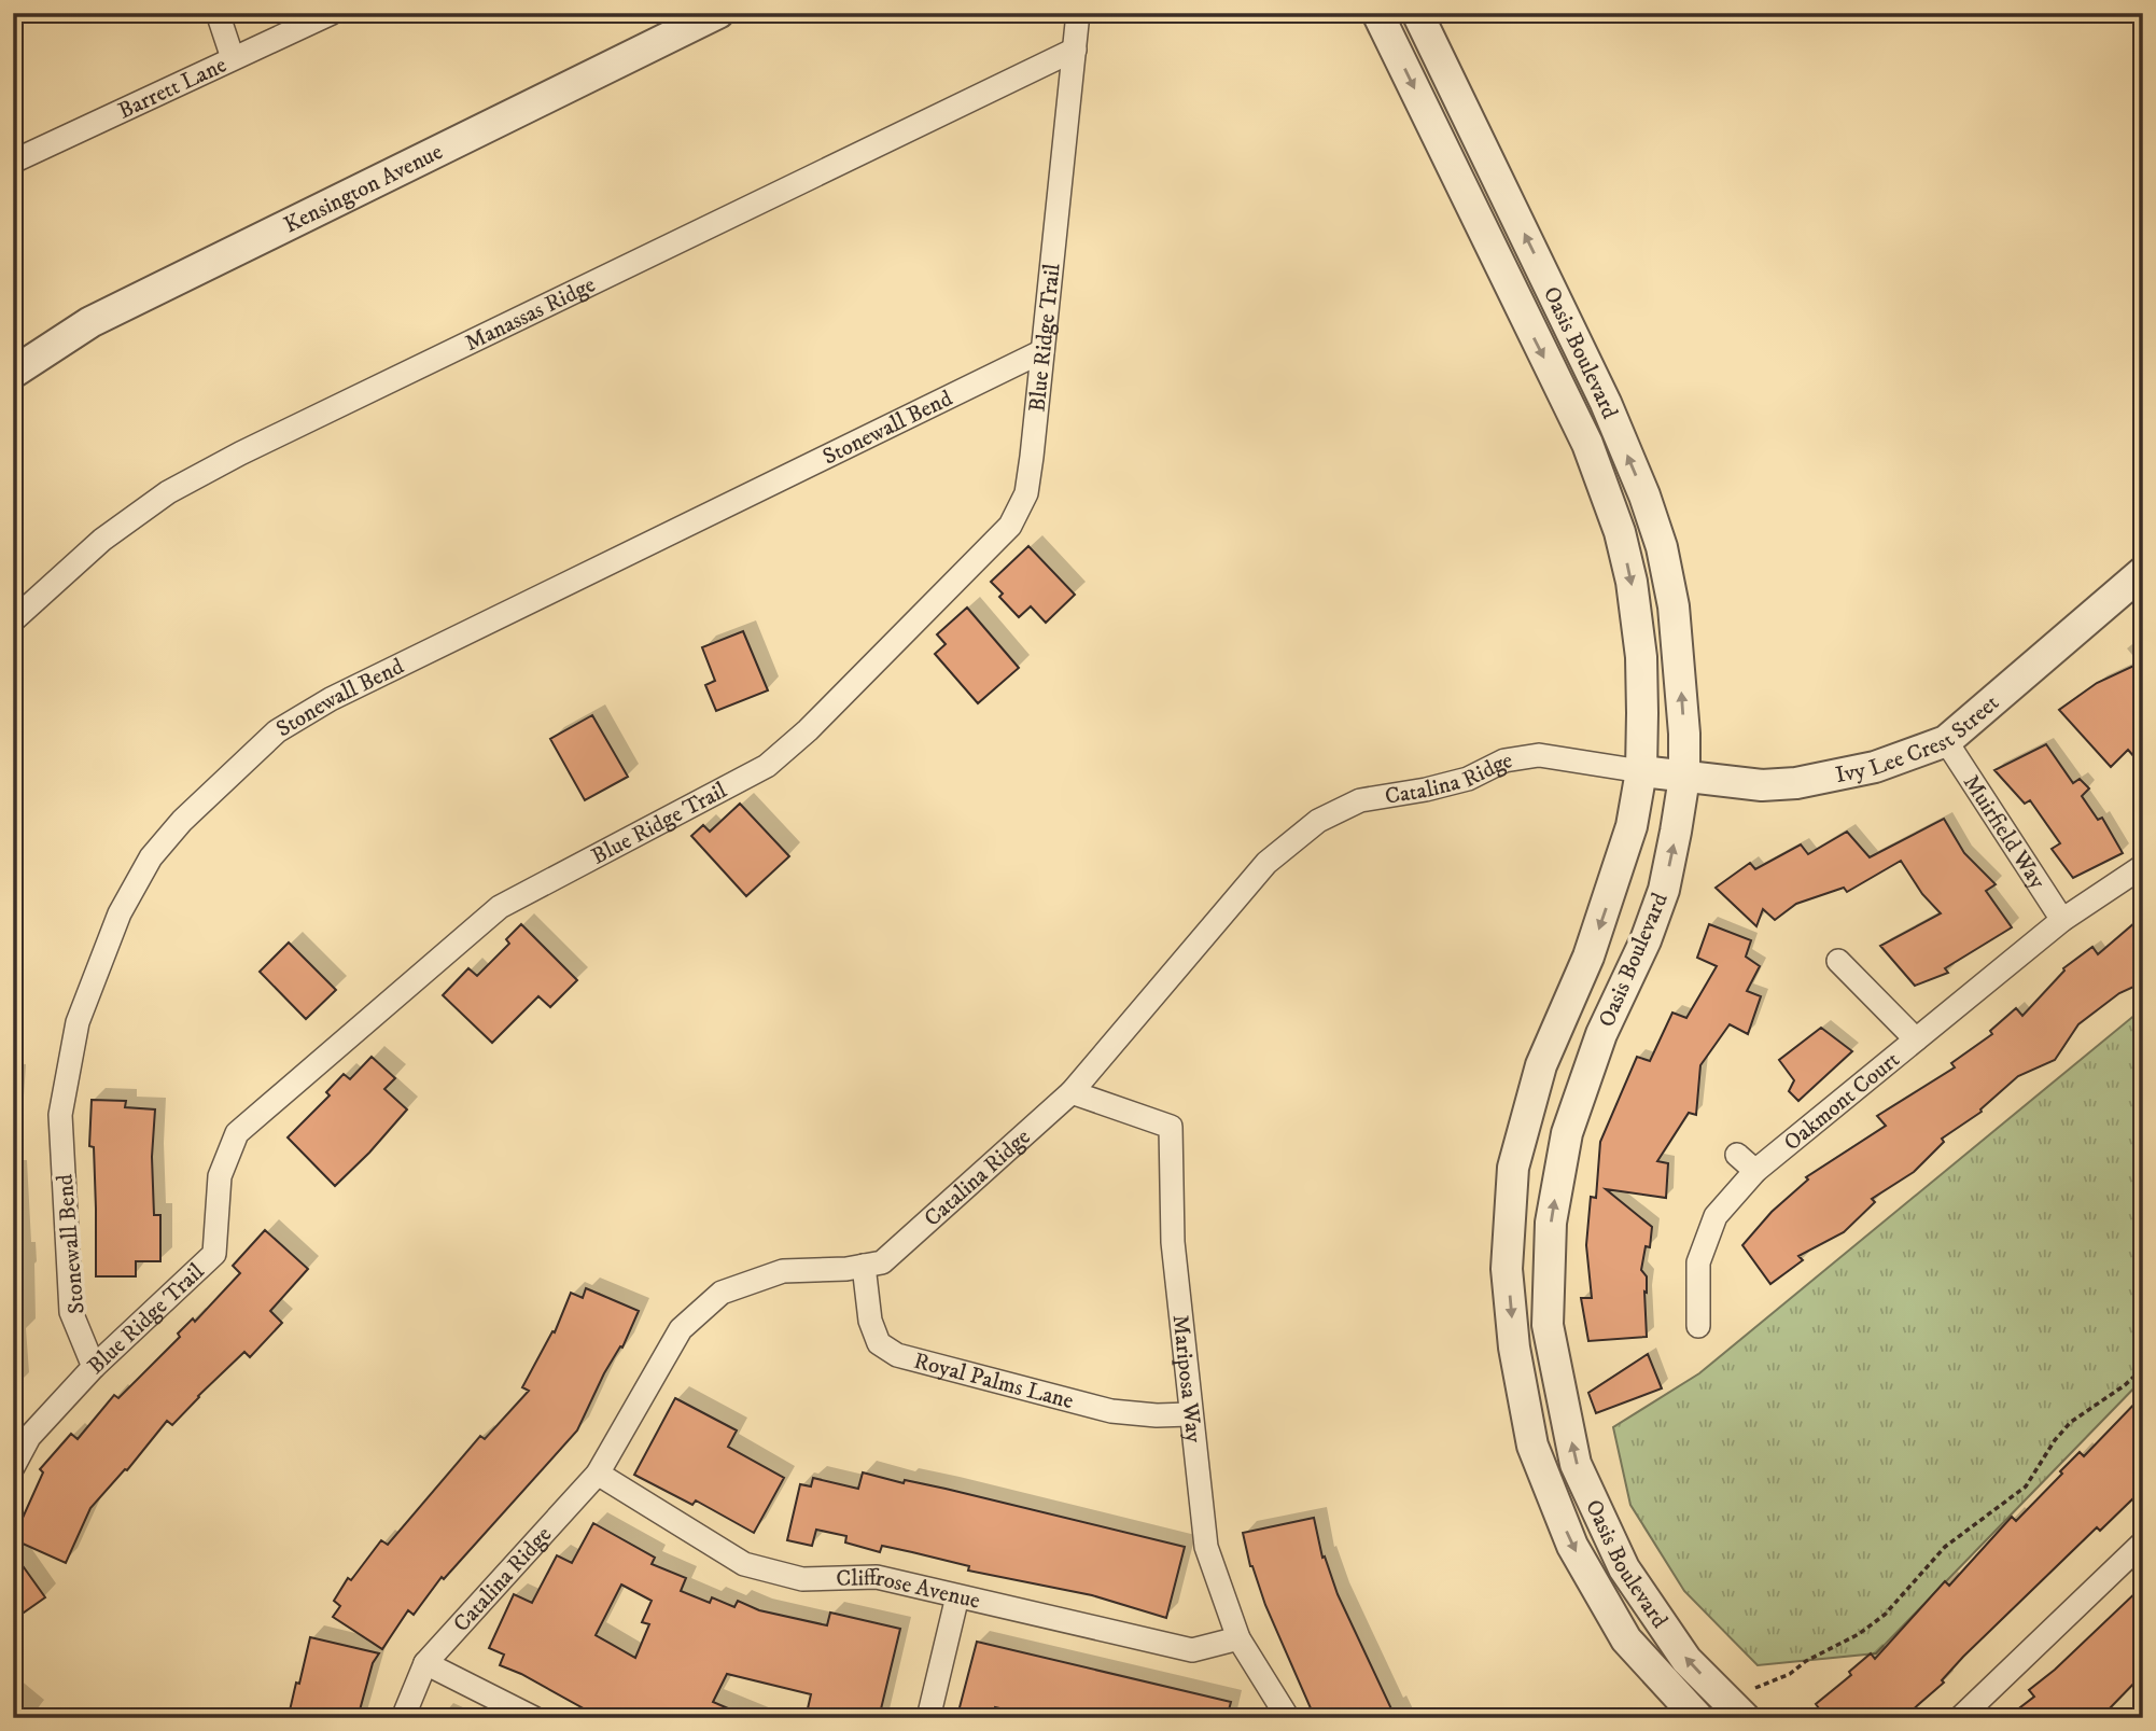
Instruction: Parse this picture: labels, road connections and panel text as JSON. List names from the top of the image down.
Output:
{
  "streets": {
    "street": [
      "Barrett Lane",
      "Kensington Avenue",
      "Manassas Ridge",
      "Blue Ridge Trail",
      "Oasis Boulevard",
      "Stonewall Bend",
      "Ivy Lee Crest Street",
      "Catalina Ridge",
      "Muirfield Way",
      "Oakmont Court",
      "Royal Palms Lane",
      "Mariposa Way",
      "Cliffrose Avenue"
    ]
  },
  "crossings": [
    ["Manassas Ridge", "Blue Ridge Trail"],
    ["Blue Ridge Trail", "Stonewall Bend"],
    ["Oasis Boulevard", "Ivy Lee Crest Street"],
    ["Oasis Boulevard", "Catalina Ridge"],
    ["Ivy Lee Crest Street", "Catalina Ridge"],
    ["Ivy Lee Crest Street", "Muirfield Way"],
    ["Catalina Ridge", "Royal Palms Lane"],
    ["Catalina Ridge", "Mariposa Way"],
    ["Catalina Ridge", "Cliffrose Avenue"],
    ["Muirfield Way", "Oakmont Court"],
    ["Royal Palms Lane", "Mariposa Way"],
    ["Mariposa Way", "Cliffrose Avenue"]
  ]
}
